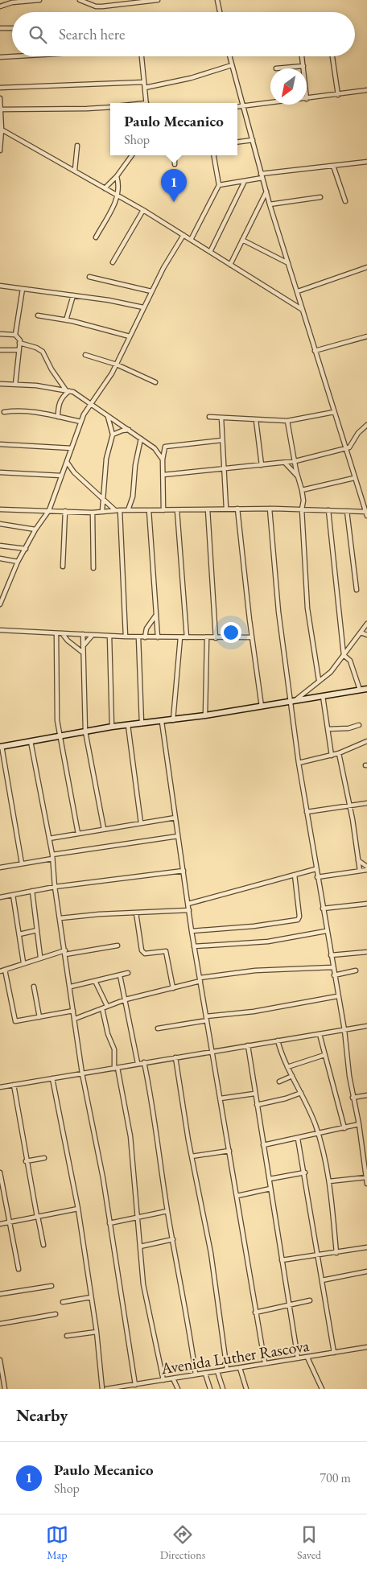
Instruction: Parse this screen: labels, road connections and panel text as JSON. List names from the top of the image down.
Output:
{
  "streets": {
    "street": ["Avenida Luther Rascova"]
  },
  "north": "bottom left",
  "page": {
    "search": "Search here",
    "popup": ["Paulo Mecanico", "Shop"],
    "pins": "1",
    "heading": "Nearby",
    "list": [
      {
        "mark": "1",
        "name": "Paulo Mecanico",
        "note": "Shop",
        "value": "700 m"
      }
    ],
    "nav": ["Map", "Directions", "Saved"]
  }
}
